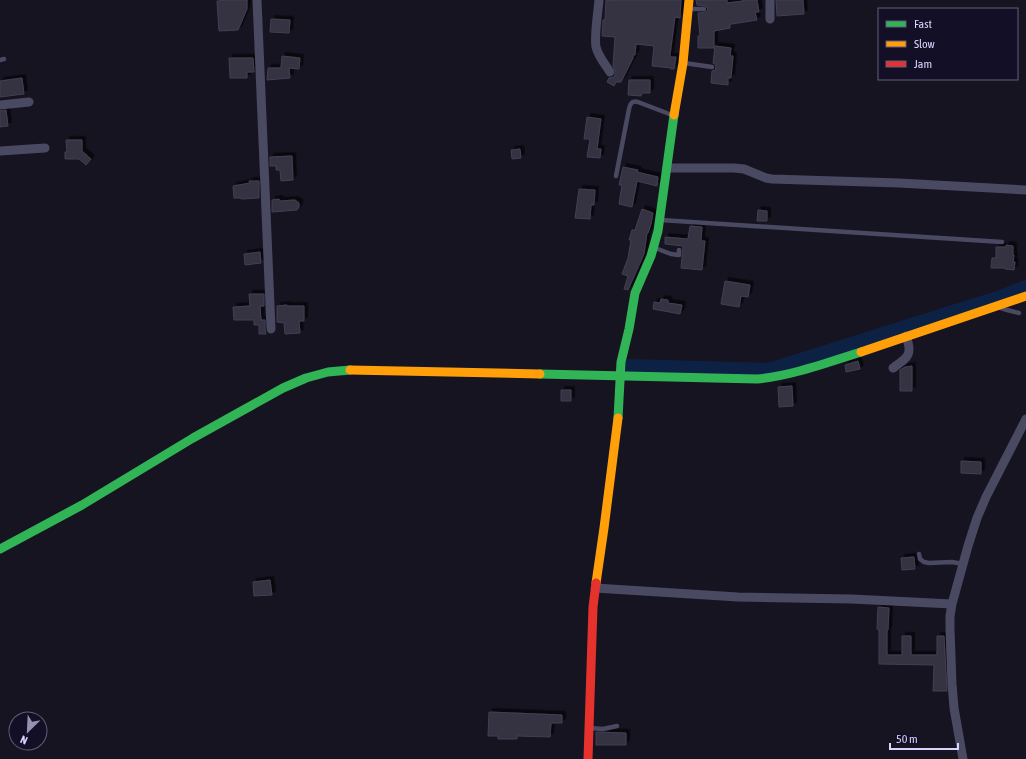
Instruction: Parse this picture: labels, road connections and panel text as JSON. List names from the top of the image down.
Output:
{
  "legend": ["Fast", "Slow", "Jam"],
  "scale_bar": "50 m",
  "north": "bottom left"
}
